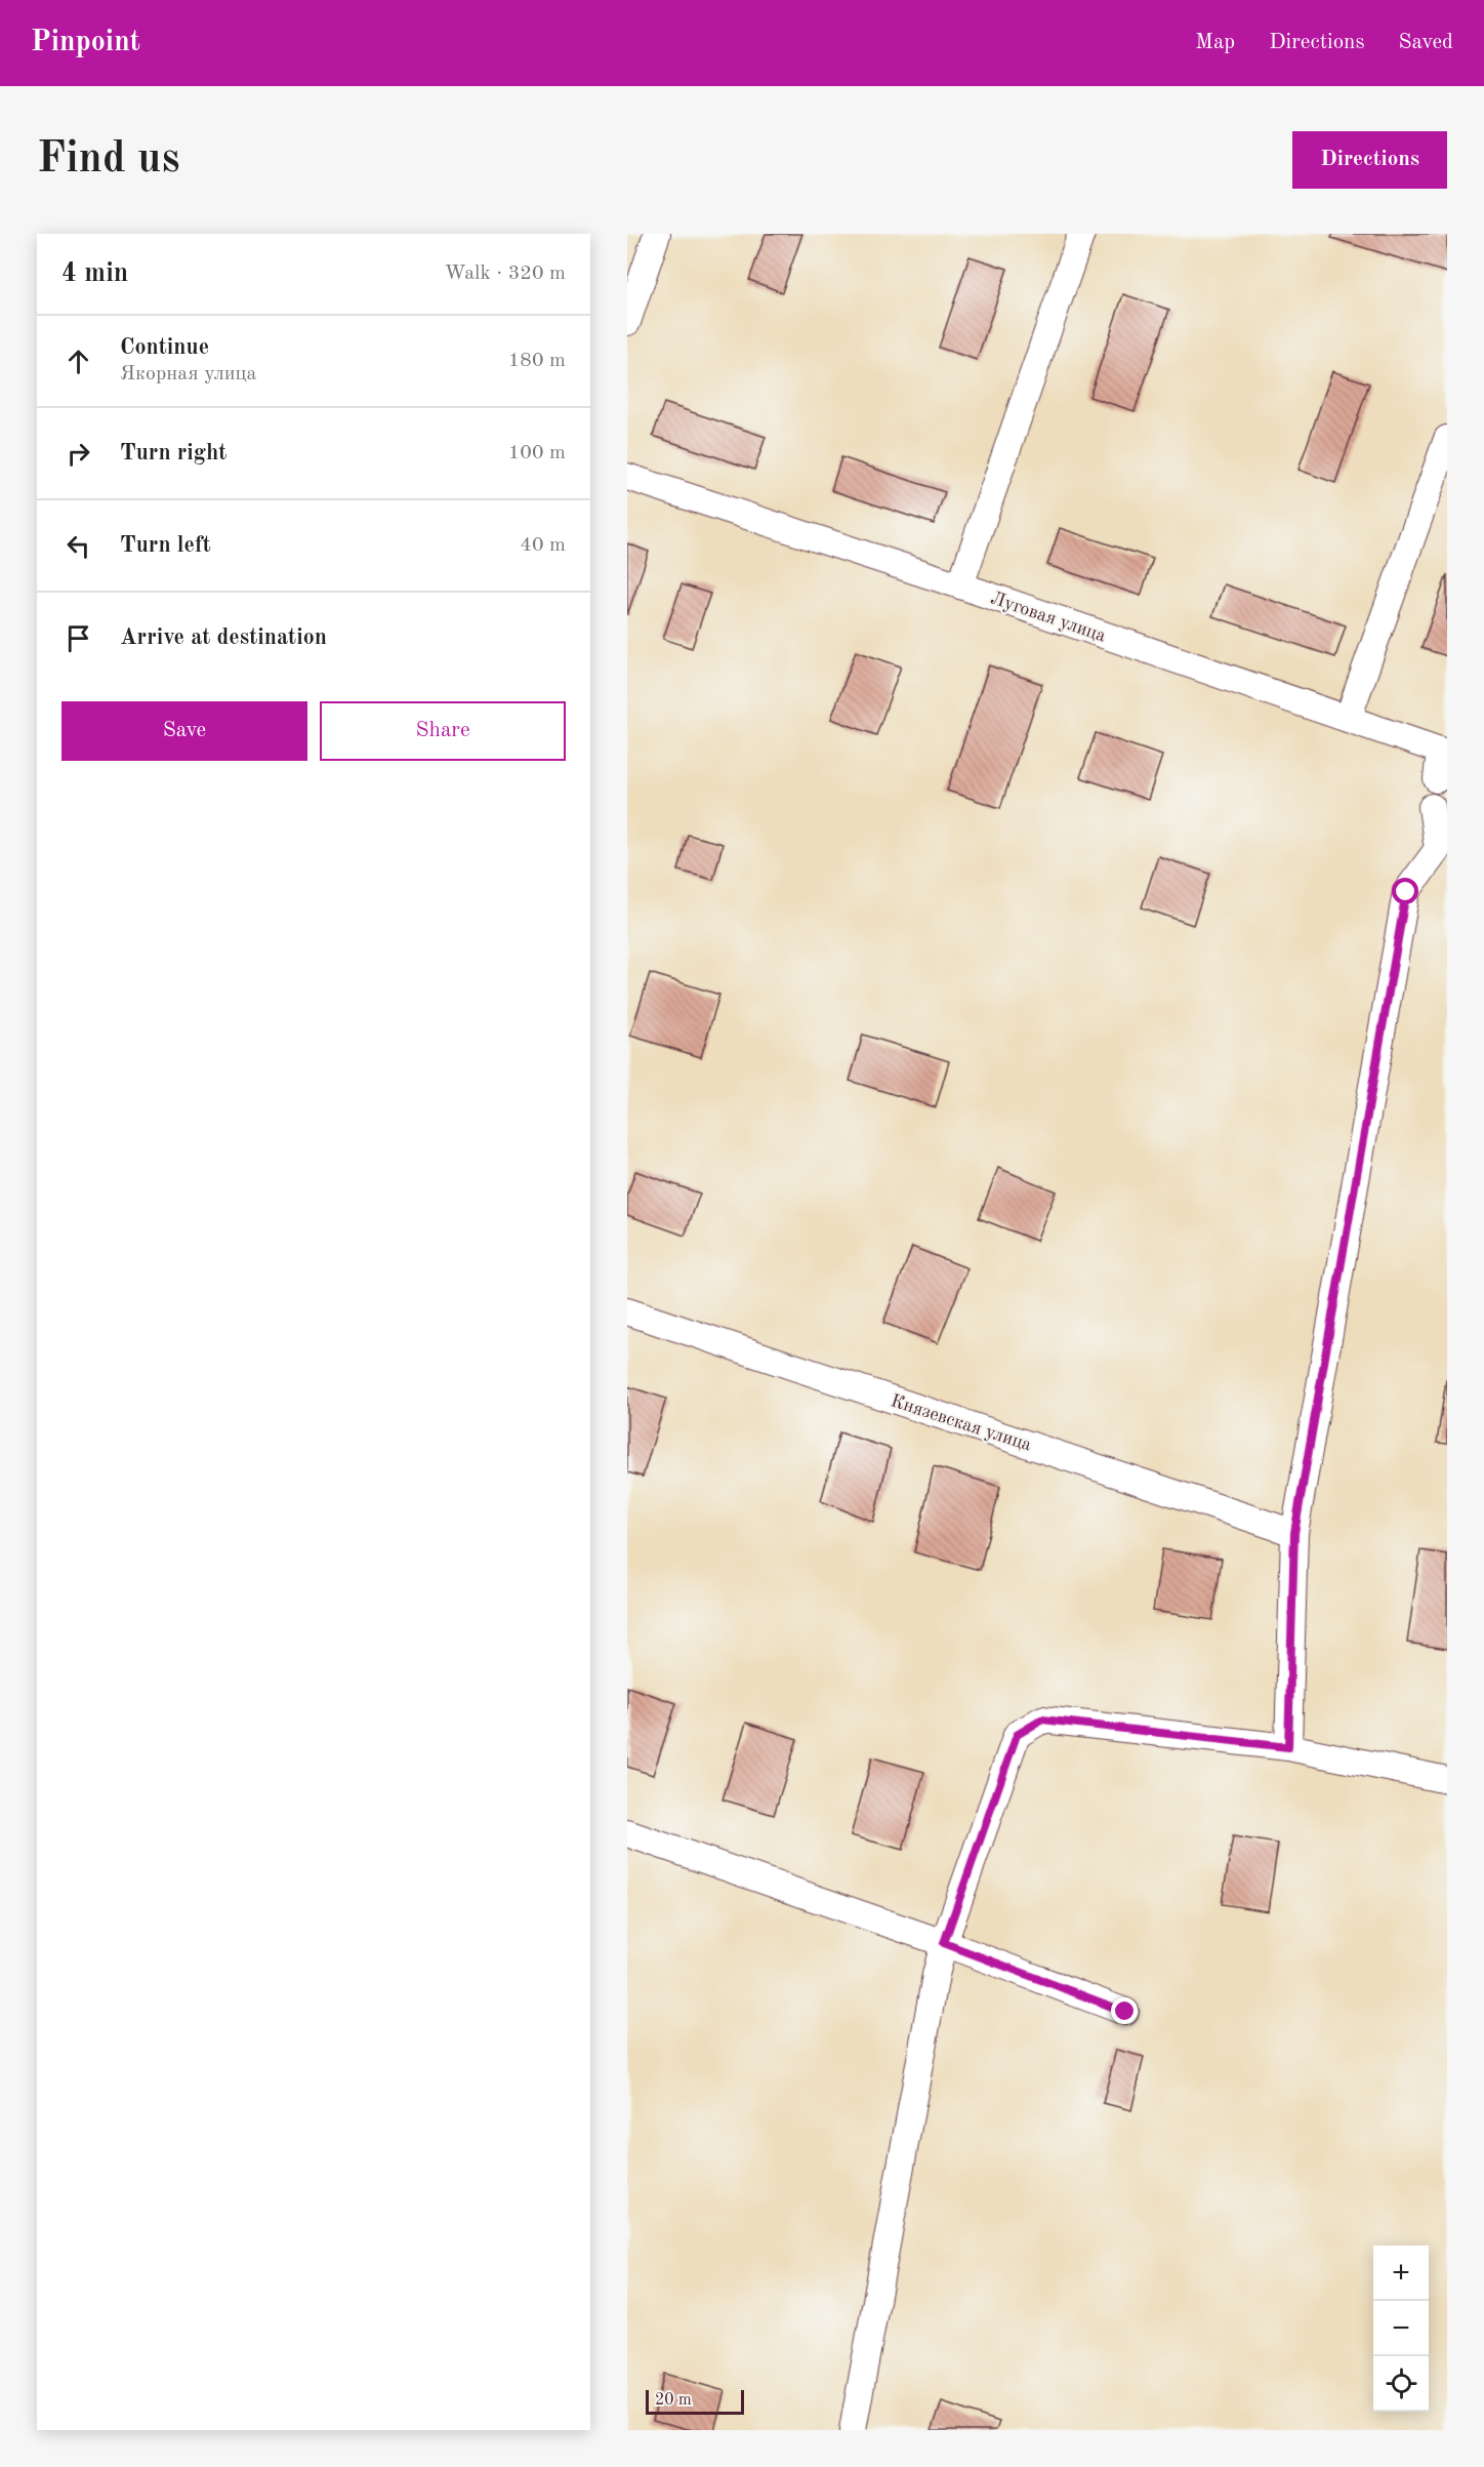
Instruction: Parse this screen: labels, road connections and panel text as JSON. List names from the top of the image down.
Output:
{
  "streets": {
    "street": ["Луговая улица", "Князевская улица"]
  },
  "scale_bar": "20 m",
  "page": {
    "header": "Pinpoint",
    "nav": ["Map", "Directions", "Saved"],
    "buttons": [
      "Directions",
      ["Save", "Share"]
    ],
    "title": "Find us",
    "heading": ["4 min", "Walk · 320 m"],
    "list": [
      ["Continue", "Якорная улица", "180 m"],
      ["Turn right", "100 m"],
      ["Turn left", "40 m"],
      "Arrive at destination"
    ],
    "map_buttons": ["+", "−"],
    "scale": "20 m"
  }
}
